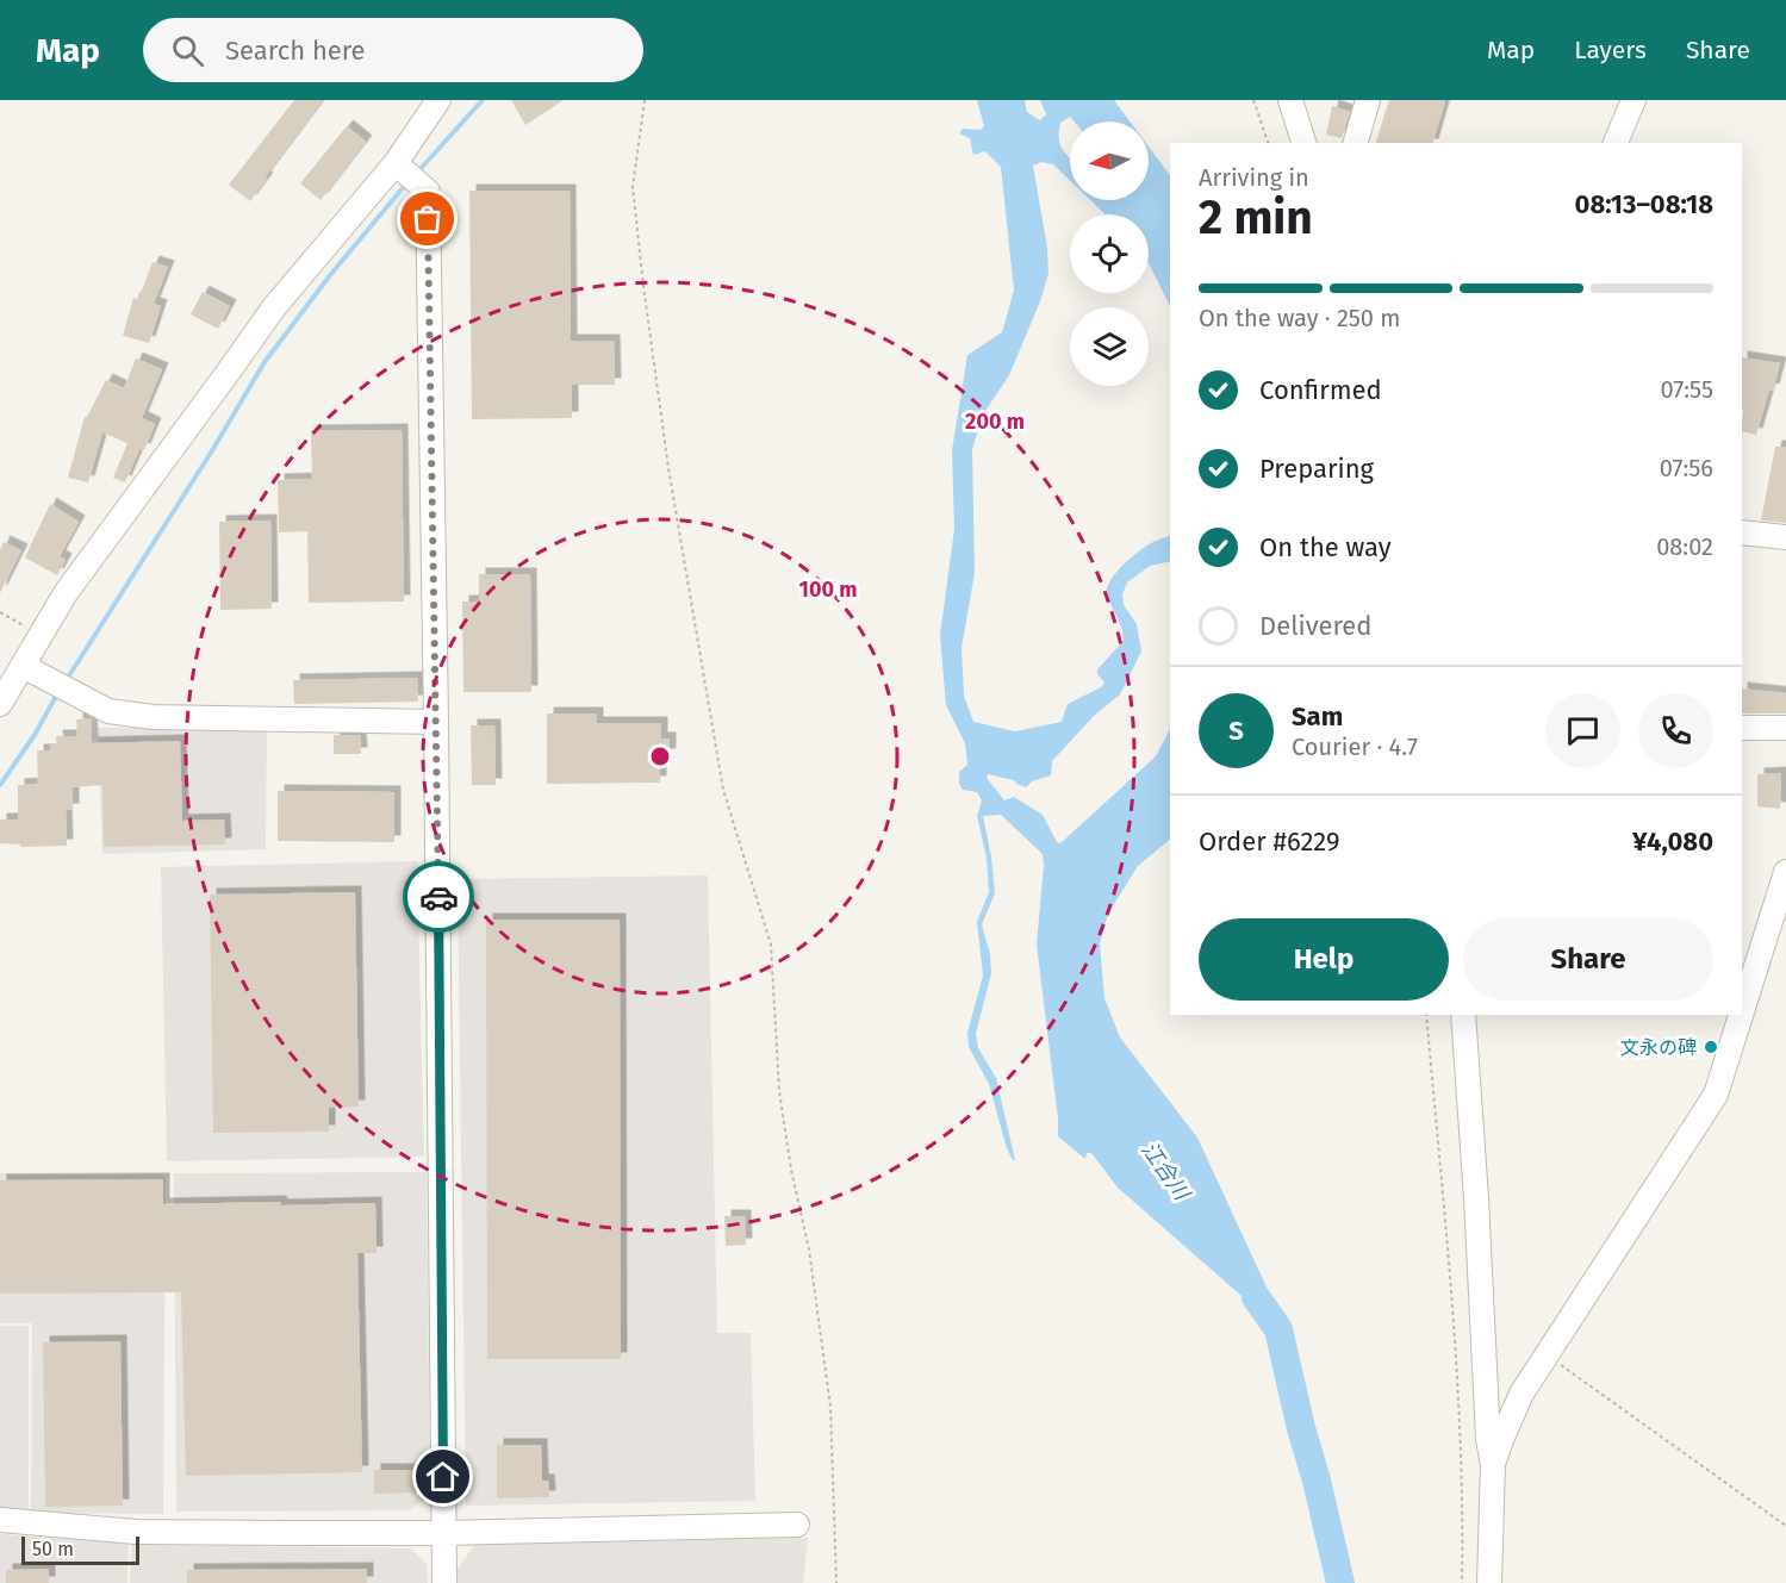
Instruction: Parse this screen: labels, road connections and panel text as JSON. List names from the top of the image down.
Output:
{
  "water": ["江合川"],
  "places": ["文永の碑"],
  "scale_bar": "50 m",
  "north": "left",
  "page": {
    "header": "Map",
    "search": "Search here",
    "nav": ["Map", "Layers", "Share"],
    "heading": ["2 min", "Arriving in", "08:13–08:18"],
    "panel": [
      "Sam",
      "Courier · 4.7",
      "Order #6229",
      "¥4,080"
    ],
    "bar": "On the way · 250 m",
    "list": [
      ["Confirmed", "07:55"],
      ["Preparing", "07:56"],
      ["On the way", "08:02"],
      "Delivered"
    ],
    "round": "S",
    "buttons": ["Help", "Share"],
    "scale": "50 m"
  },
  "rings": ["200 m", "100 m"]
}
